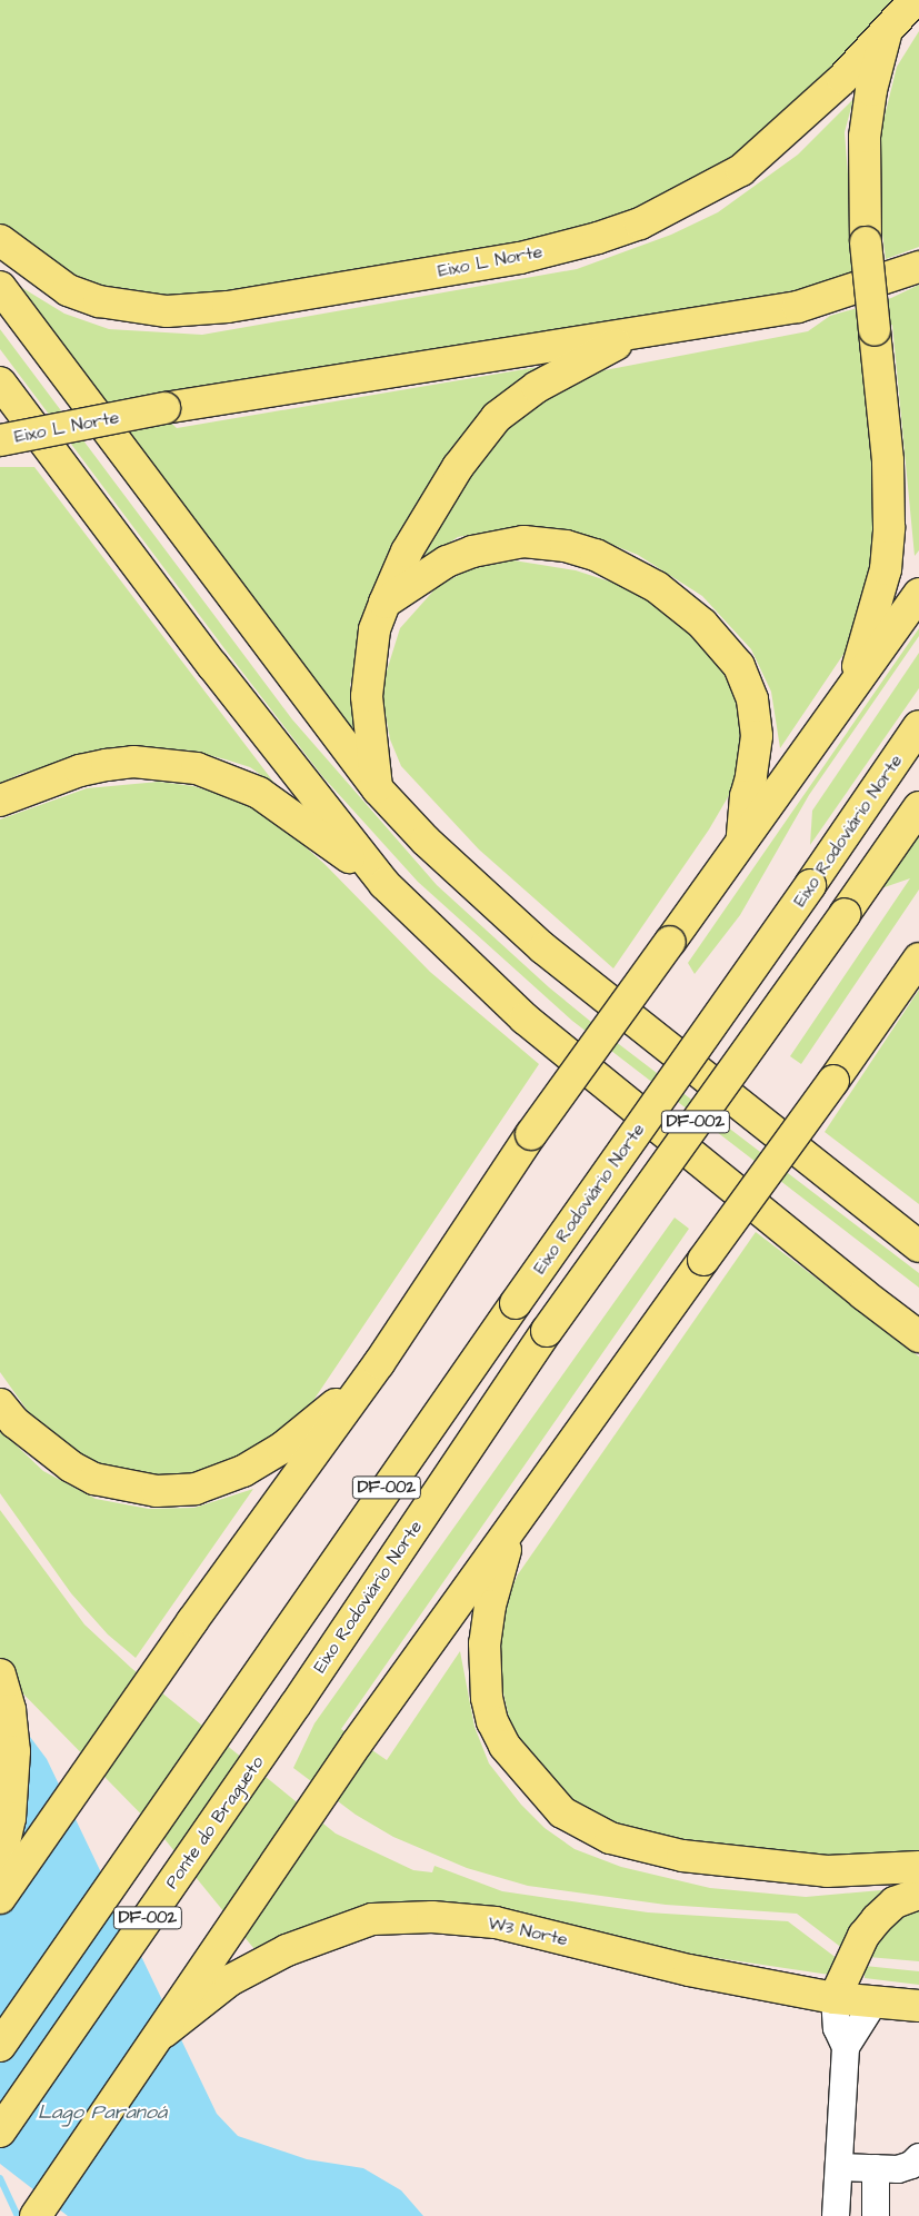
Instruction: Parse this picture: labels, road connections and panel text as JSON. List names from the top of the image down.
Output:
{
  "streets": {
    "main road": [
      "Eixo L Norte",
      "Eixo Rodoviário Norte",
      "DF-002",
      "Ponte do Bragueto",
      "W3 Norte"
    ]
  },
  "crossings": [
    ["Eixo Rodoviário Norte", "Ponte do Bragueto"]
  ],
  "water": ["Lago Paranoá"]
}
